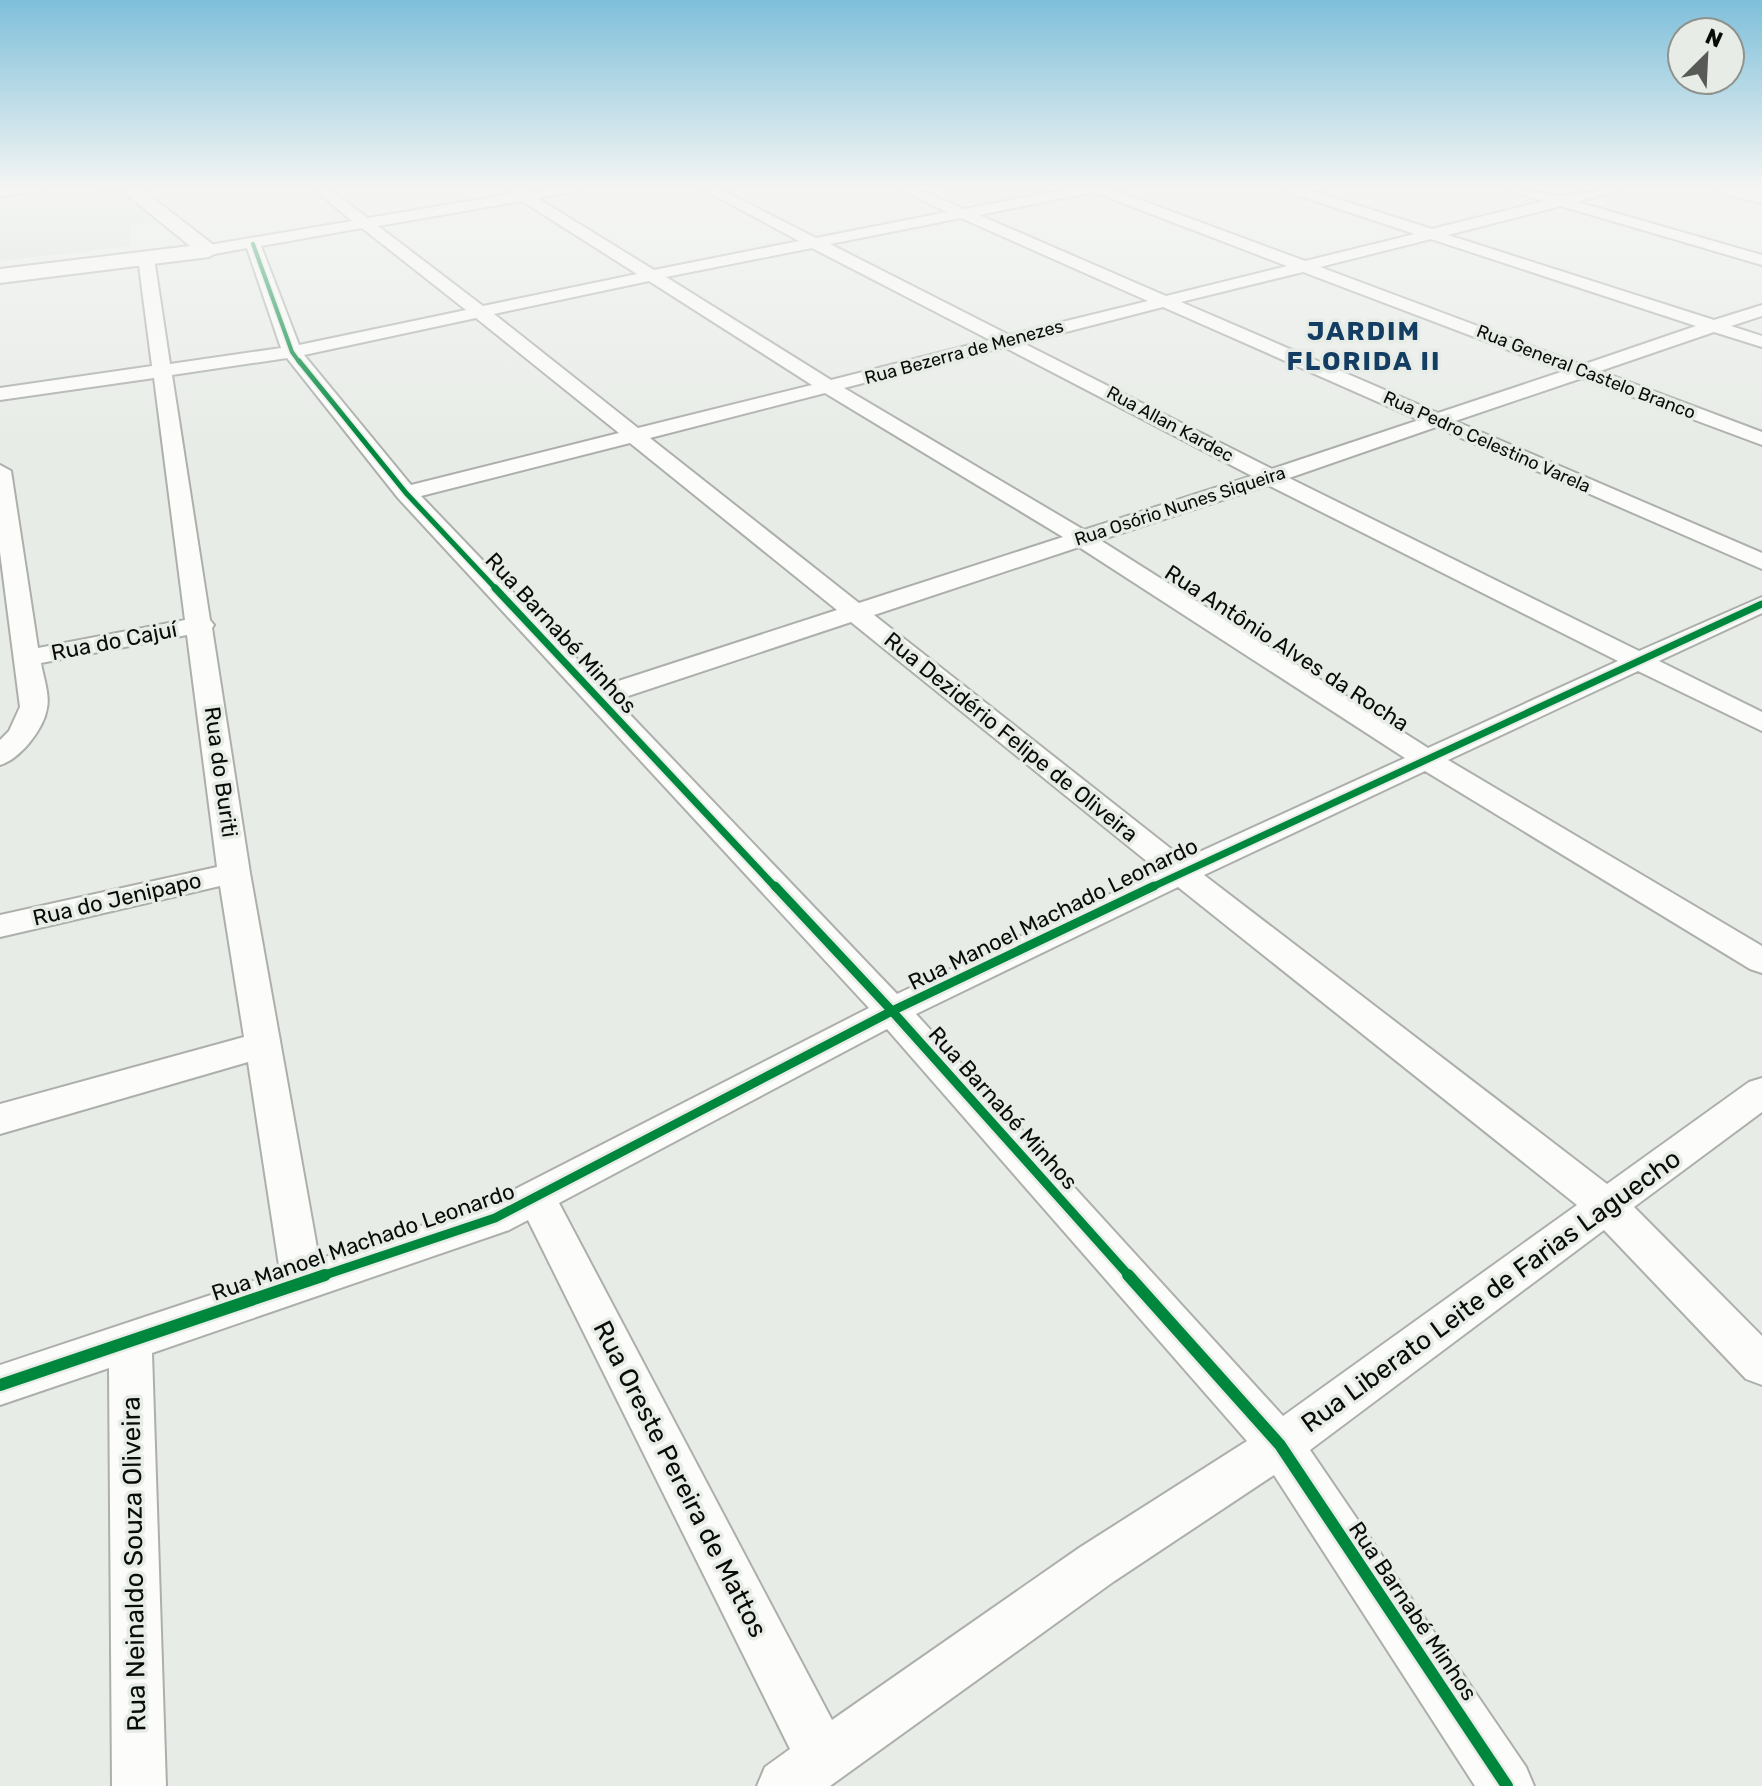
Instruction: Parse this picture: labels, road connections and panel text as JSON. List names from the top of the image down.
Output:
{
  "streets": {
    "street": [
      "Rua Bezerra de Menezes",
      "Rua General Castelo Branco",
      "Rua Allan Kardec",
      "Rua Pedro Celestino Varela",
      "Rua Osório Nunes Siqueira",
      "Rua Barnabé Minhos",
      "Rua do Cajuí",
      "Rua Antônio Alves da Rocha",
      "Rua Dezidério Felipe de Oliveira",
      "Rua do Buriti",
      "Rua do Jenipapo",
      "Rua Manoel Machado Leonardo",
      "Rua Liberato Leite de Farias Laguecho",
      "Rua Oreste Pereira de Mattos",
      "Rua Neinaldo Souza Oliveira"
    ]
  },
  "crossings": [
    ["Rua Bezerra de Menezes", "Rua Allan Kardec"],
    ["Rua Bezerra de Menezes", "Rua Pedro Celestino Varela"],
    ["Rua Bezerra de Menezes", "Rua Barnabé Minhos"],
    ["Rua Bezerra de Menezes", "Rua Antônio Alves da Rocha"],
    ["Rua Bezerra de Menezes", "Rua Dezidério Felipe de Oliveira"],
    ["Rua General Castelo Branco", "Rua Osório Nunes Siqueira"],
    ["Rua Allan Kardec", "Rua Osório Nunes Siqueira"],
    ["Rua Allan Kardec", "Rua Manoel Machado Leonardo"],
    ["Rua Pedro Celestino Varela", "Rua Osório Nunes Siqueira"],
    ["Rua Osório Nunes Siqueira", "Rua Barnabé Minhos"],
    ["Rua Osório Nunes Siqueira", "Rua Antônio Alves da Rocha"],
    ["Rua Osório Nunes Siqueira", "Rua Dezidério Felipe de Oliveira"],
    ["Rua Barnabé Minhos", "Rua Manoel Machado Leonardo"],
    ["Rua Barnabé Minhos", "Rua Liberato Leite de Farias Laguecho"],
    ["Rua do Cajuí", "Rua do Buriti"],
    ["Rua Antônio Alves da Rocha", "Rua Manoel Machado Leonardo"],
    ["Rua Dezidério Felipe de Oliveira", "Rua Manoel Machado Leonardo"],
    ["Rua Dezidério Felipe de Oliveira", "Rua Liberato Leite de Farias Laguecho"],
    ["Rua do Buriti", "Rua do Jenipapo"],
    ["Rua do Buriti", "Rua Manoel Machado Leonardo"],
    ["Rua Manoel Machado Leonardo", "Rua Oreste Pereira de Mattos"],
    ["Rua Manoel Machado Leonardo", "Rua Neinaldo Souza Oliveira"],
    ["Rua Liberato Leite de Farias Laguecho", "Rua Oreste Pereira de Mattos"]
  ],
  "districts": ["JARDIM FLORIDA II"],
  "north": "top right"
}
